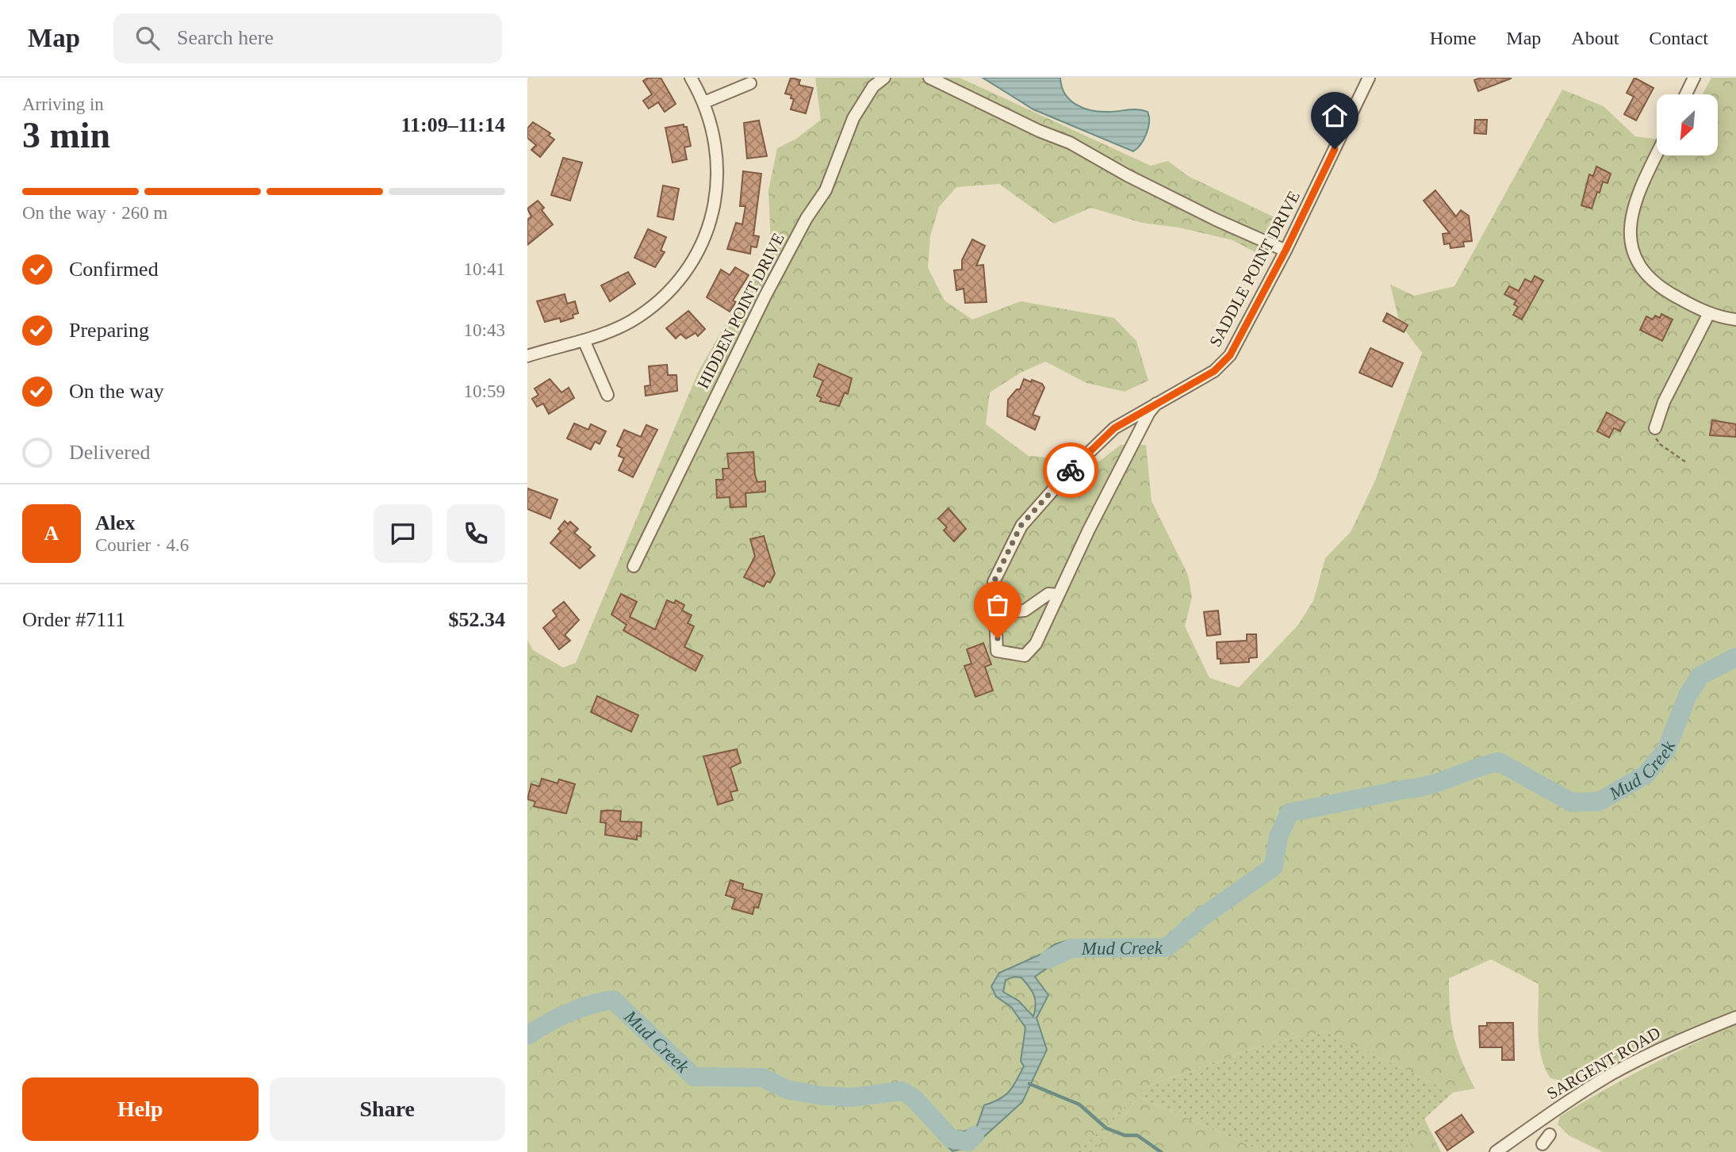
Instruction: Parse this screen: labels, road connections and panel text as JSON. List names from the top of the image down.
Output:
{
  "streets": {
    "street": ["SADDLE POINT DRIVE", "HIDDEN POINT DRIVE", "SARGENT ROAD"]
  },
  "water": ["Mud Creek"],
  "north": "bottom left",
  "page": {
    "header": "Map",
    "search": "Search here",
    "nav": [
      "Home",
      "Map",
      "About",
      "Contact"
    ],
    "heading": ["3 min", "Arriving in", "11:09–11:14"],
    "panel": [
      "Alex",
      "Courier · 4.6",
      "Order #7111",
      "$52.34"
    ],
    "bar": "On the way · 260 m",
    "list": [
      ["Confirmed", "10:41"],
      ["Preparing", "10:43"],
      ["On the way", "10:59"],
      "Delivered"
    ],
    "round": "A",
    "buttons": ["Help", "Share"]
  }
}
